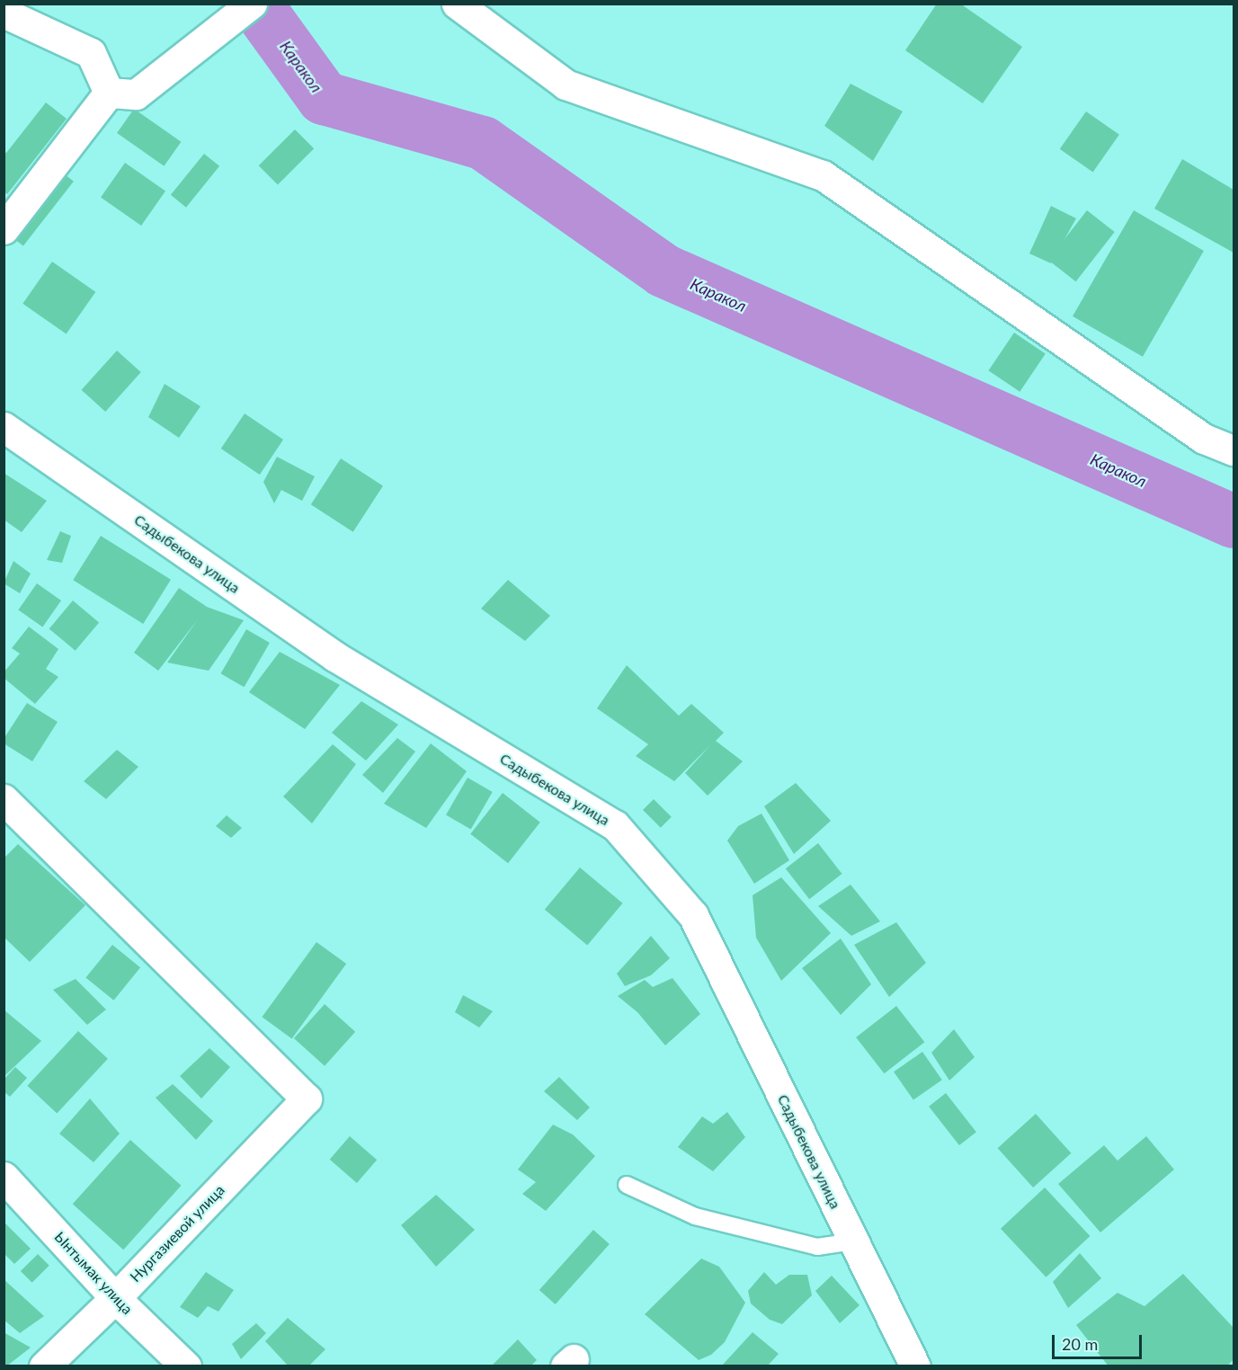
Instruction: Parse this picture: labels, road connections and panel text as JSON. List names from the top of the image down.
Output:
{
  "streets": {
    "street": ["Садыбекова улица", "Нургазиевой улица", "Ынтымак улица"]
  },
  "crossings": [
    ["Нургазиевой улица", "Ынтымак улица"]
  ],
  "water": ["Каракол"],
  "scale_bar": "20 m"
}
